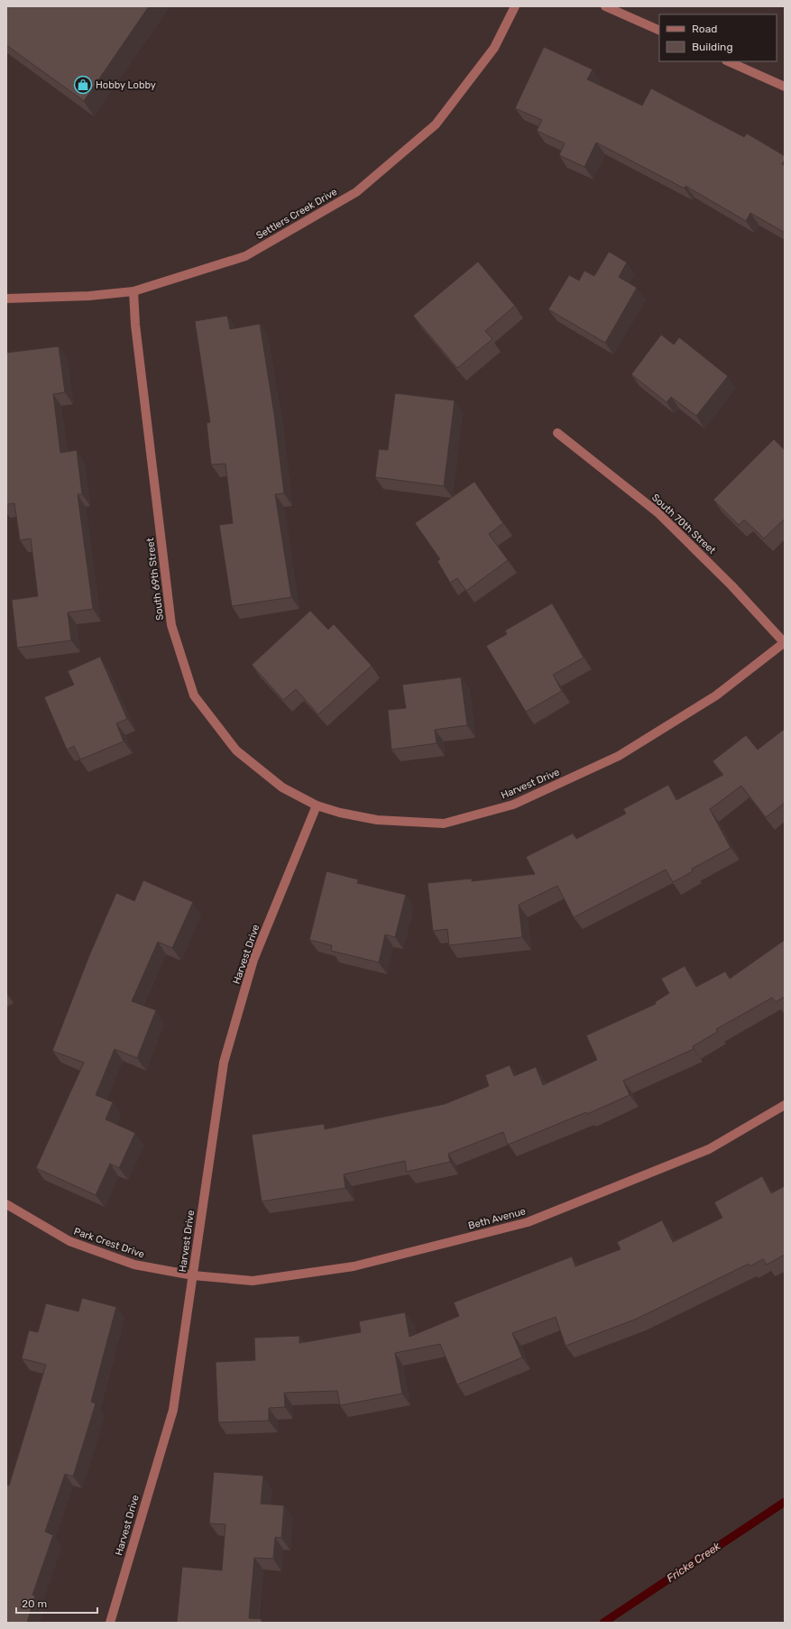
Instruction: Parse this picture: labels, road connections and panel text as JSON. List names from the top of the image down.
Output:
{
  "streets": {
    "street": [
      "Settlers Creek Drive",
      "South 70th Street",
      "South 69th Street",
      "Harvest Drive",
      "Beth Avenue",
      "Park Crest Drive"
    ]
  },
  "crossings": [
    ["Settlers Creek Drive", "South 69th Street"],
    ["South 70th Street", "Harvest Drive"],
    ["South 69th Street", "Harvest Drive"],
    ["Harvest Drive", "Beth Avenue"],
    ["Harvest Drive", "Park Crest Drive"],
    ["Beth Avenue", "Park Crest Drive"]
  ],
  "water": ["Fricke Creek"],
  "places": {
    "shop": ["Hobby Lobby"]
  },
  "legend": ["Road", "Building"],
  "scale_bar": "20 m"
}
